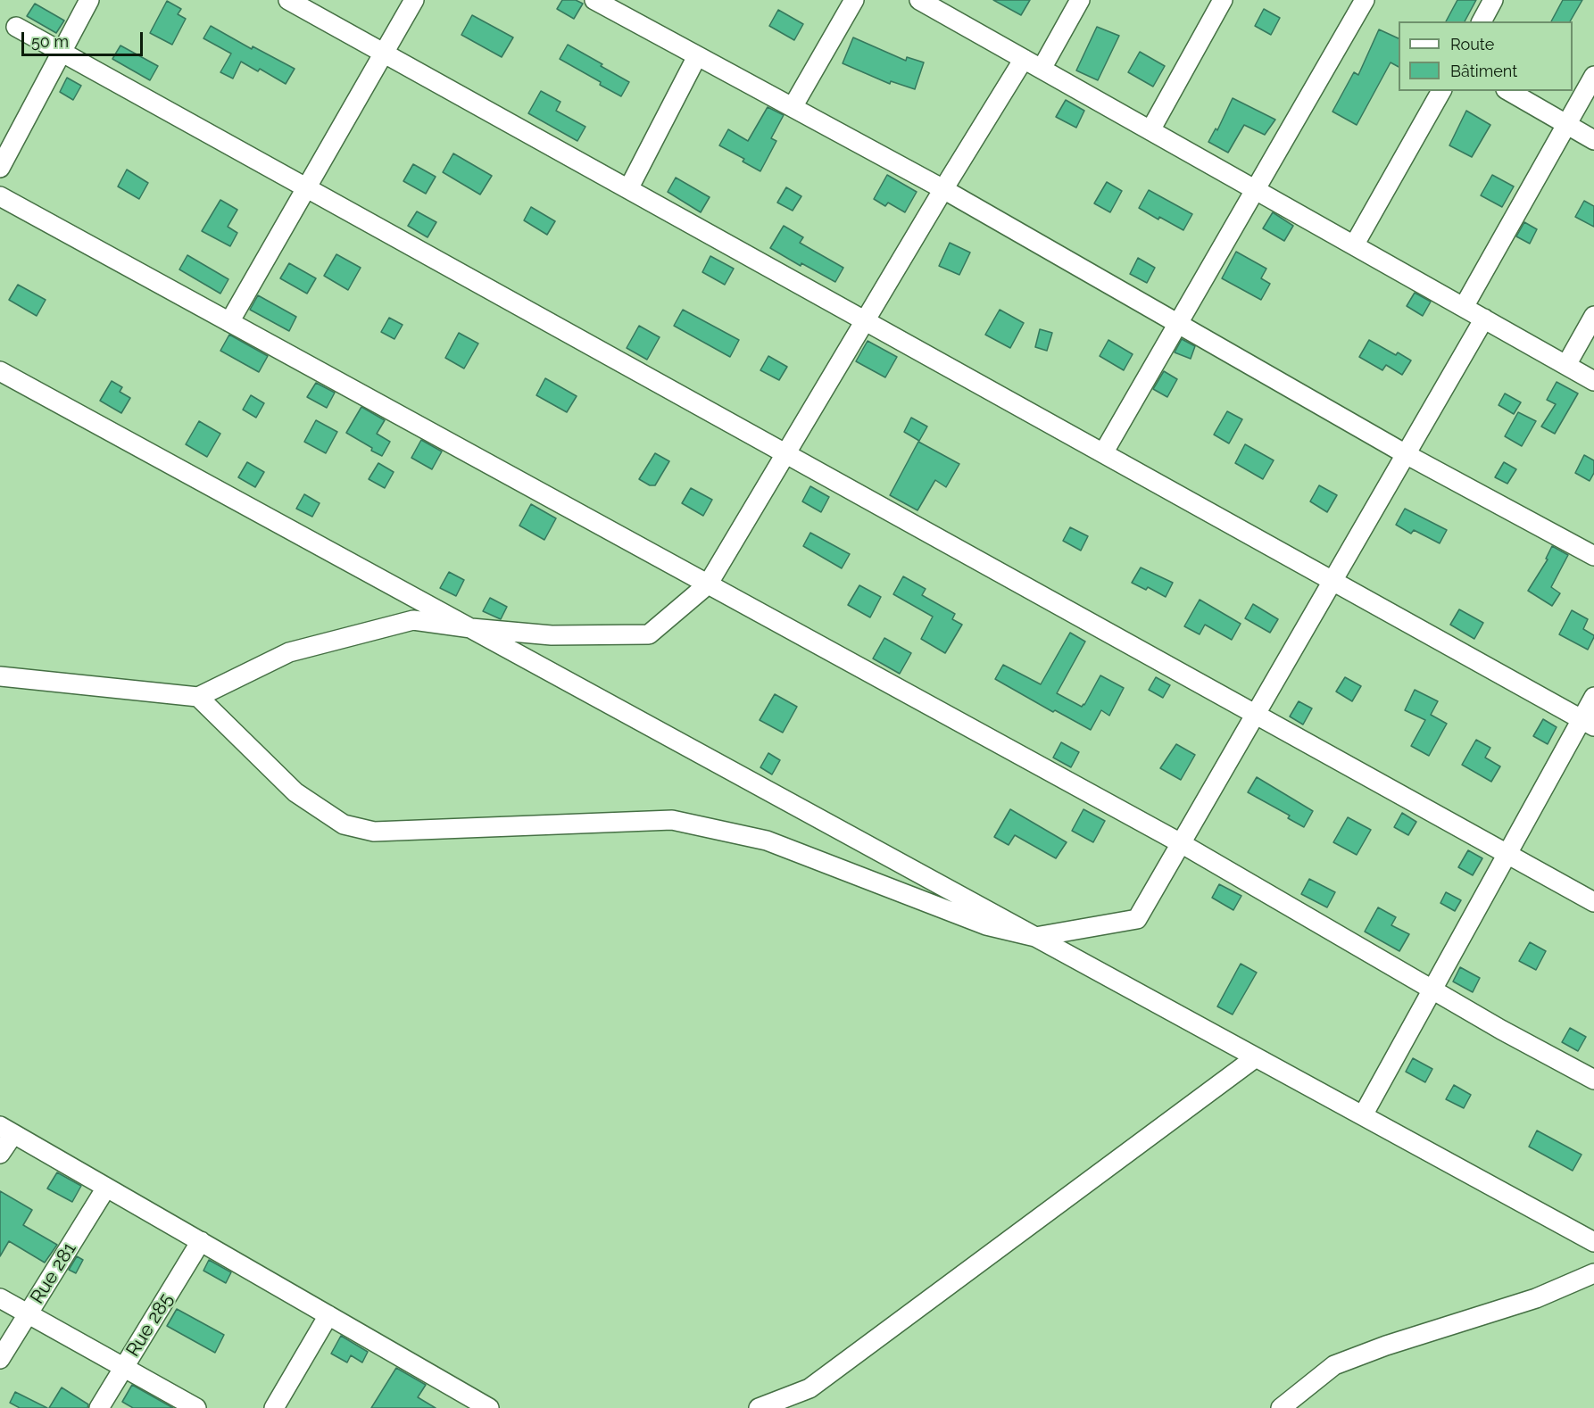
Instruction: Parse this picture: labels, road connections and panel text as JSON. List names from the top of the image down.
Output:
{
  "streets": {
    "street": ["Rue 281", "Rue 285"]
  },
  "legend": ["Route", "Bâtiment"],
  "scale_bar": "50 m"
}
